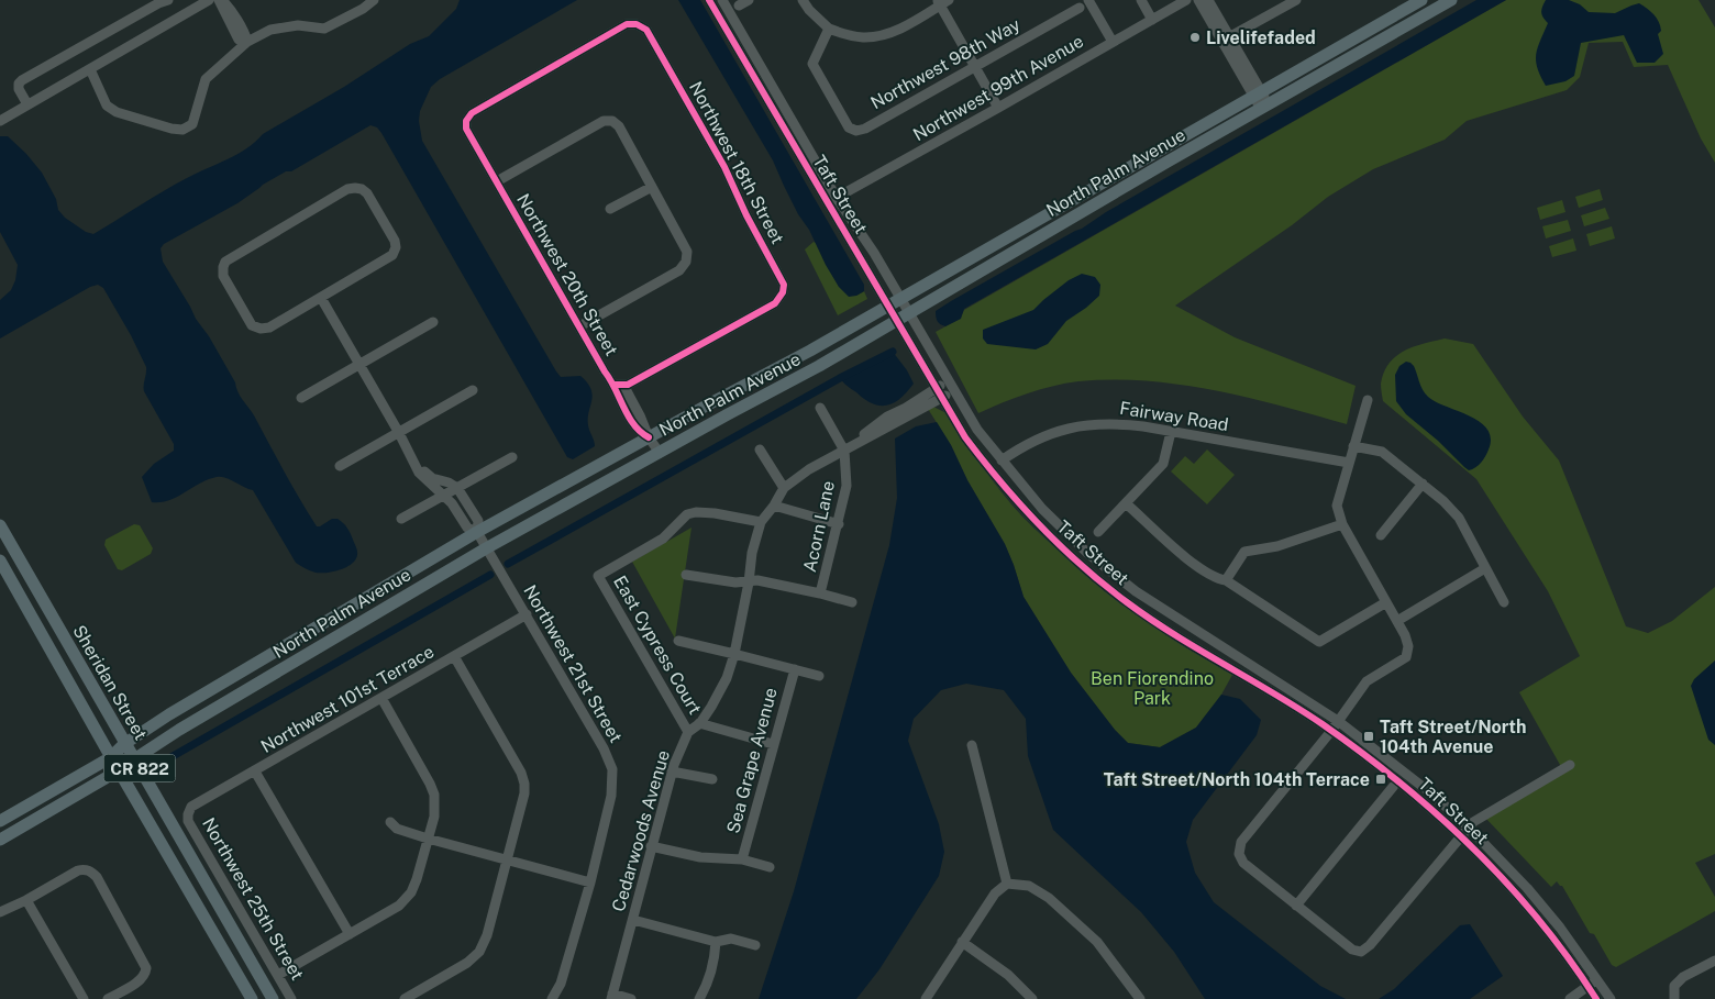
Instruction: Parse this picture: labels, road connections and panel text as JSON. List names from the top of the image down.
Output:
{
  "streets": {
    "main road": ["North Palm Avenue", "Sheridan Street", "CR 822"],
    "street": [
      "Northwest 98th Way",
      "Northwest 99th Avenue",
      "Northwest 18th Street",
      "Taft Street",
      "Northwest 20th Street",
      "Fairway Road",
      "Acorn Lane",
      "East Cypress Court",
      "Northwest 21st Street",
      "Northwest 101st Terrace",
      "Sea Grape Avenue",
      "Cedarwoods Avenue",
      "Northwest 25th Street"
    ]
  },
  "crossings": [
    ["Northwest 99th Avenue", "Taft Street"],
    ["Northwest 18th Street", "Northwest 20th Street"],
    ["North Palm Avenue", "Taft Street"],
    ["North Palm Avenue", "Northwest 20th Street"],
    ["North Palm Avenue", "Northwest 21st Street"],
    ["North Palm Avenue", "Sheridan Street"],
    ["Taft Street", "Fairway Road"],
    ["Taft Street", "Cedarwoods Avenue"],
    ["Acorn Lane", "Cedarwoods Avenue"],
    ["East Cypress Court", "Cedarwoods Avenue"],
    ["Northwest 21st Street", "Northwest 101st Terrace"],
    ["Northwest 101st Terrace", "Northwest 25th Street"]
  ],
  "parks": ["Ben Fiorendino Park"],
  "places": {
    "other": ["Livelifefaded"],
    "transit": ["Taft Street/North 104th Avenue", "Taft Street/North 104th Terrace"]
  }
}
